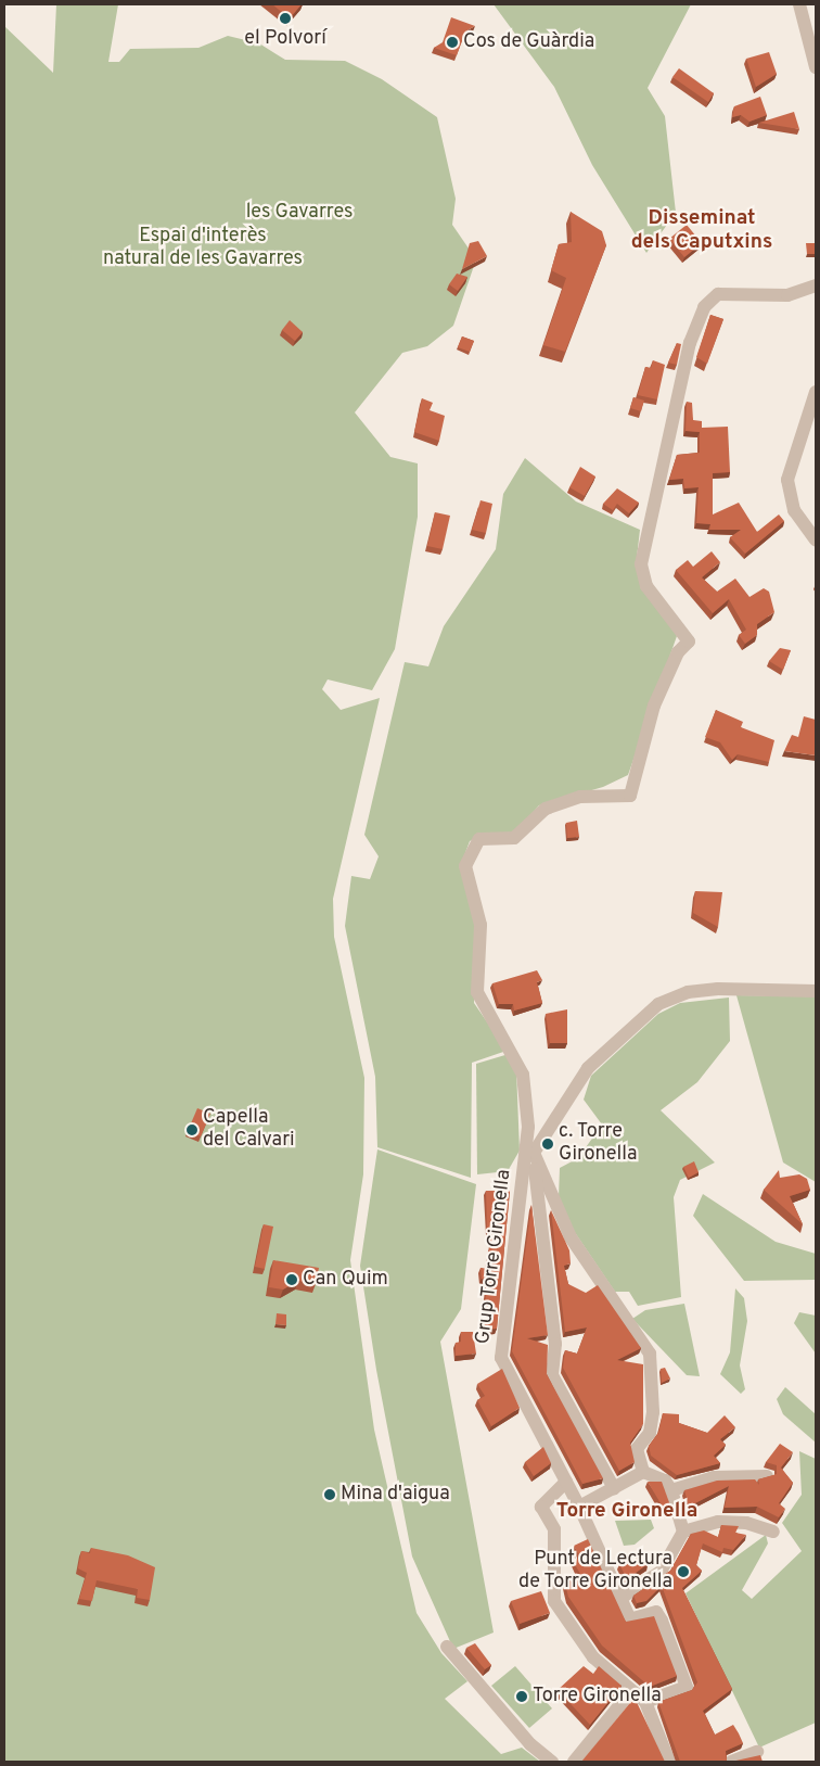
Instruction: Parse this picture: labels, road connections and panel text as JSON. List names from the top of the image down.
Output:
{
  "streets": {
    "street": ["Grup Torre Gironella"]
  },
  "districts": ["Disseminat dels Caputxins", "Torre Gironella"],
  "parks": ["les Gavarres", "Espai d'interès natural de les Gavarres"],
  "places": [
    "el Polvorí",
    "Cos de Guàrdia",
    "Capella del Calvari",
    "c. Torre Gironella",
    "Can Quim",
    "Mina d'aigua",
    "Punt de Lectura de Torre Gironella",
    "Torre Gironella"
  ]
}
